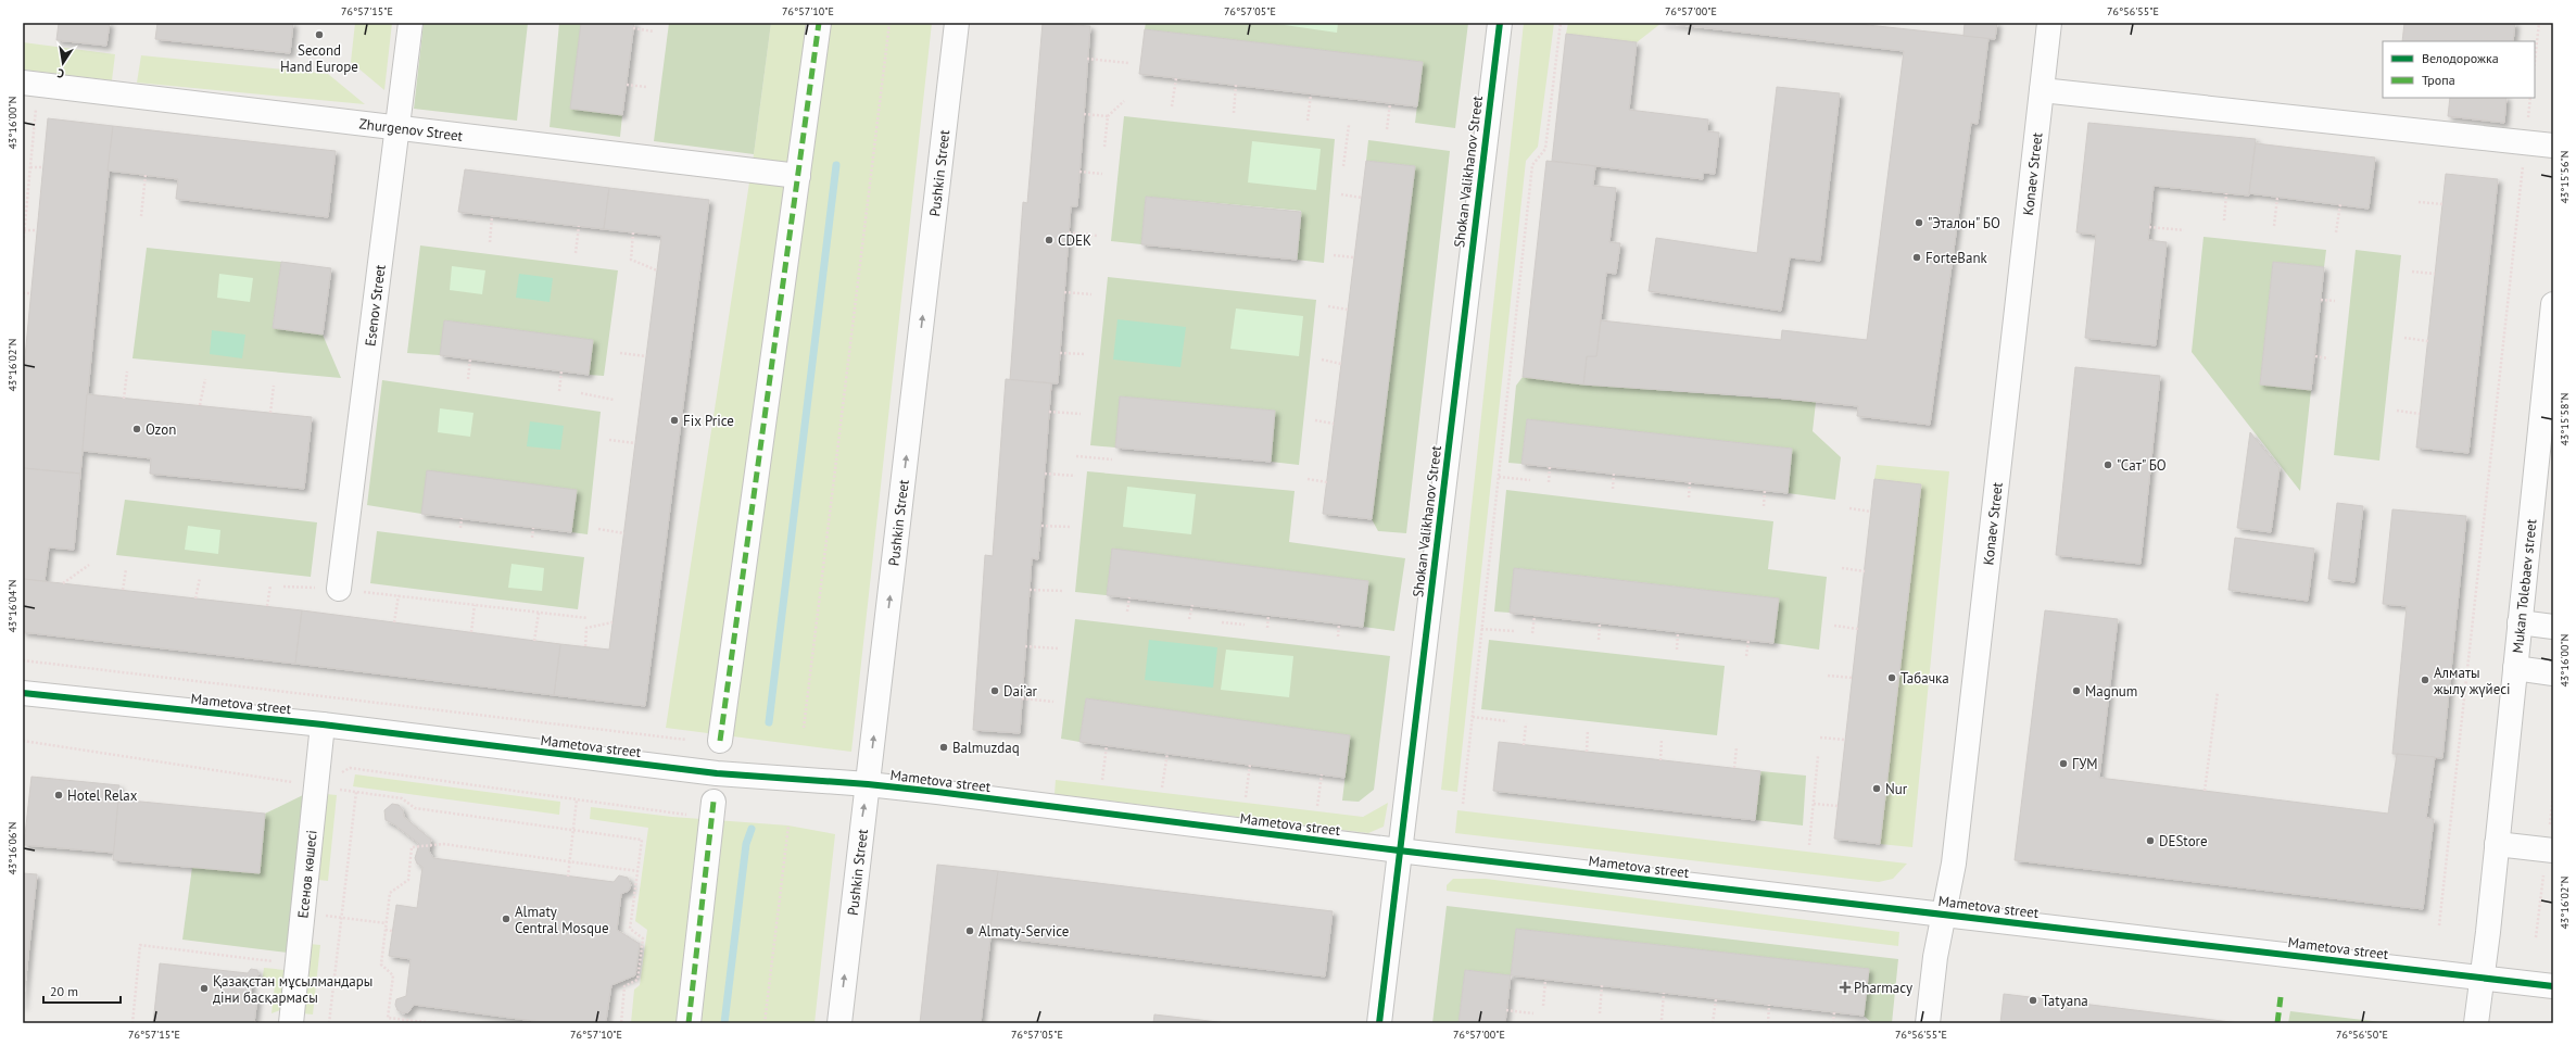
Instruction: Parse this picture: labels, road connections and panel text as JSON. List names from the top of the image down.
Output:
{
  "streets": {
    "street": [
      "Zhurgenov Street",
      "Shokan Valikhanov Street",
      "Pushkin Street",
      "Konaev Street",
      "Esenov Street",
      "Mukan Tolebaev street",
      "Mametovа street",
      "Есенов көшесі"
    ]
  },
  "crossings": [
    ["Zhurgenov Street", "Esenov Street"],
    ["Shokan Valikhanov Street", "Mametovа street"],
    ["Pushkin Street", "Mametovа street"],
    ["Konaev Street", "Mametovа street"],
    ["Mukan Tolebaev street", "Mametovа street"],
    ["Mametovа street", "Есенов көшесі"]
  ],
  "places": {
    "other": [
      "Second Hand Europe",
      "\"Эталон\" БО",
      "CDEK",
      "ForteBank",
      "Fix Price",
      "Ozon",
      "\"Сат\" БО",
      "Табачка",
      "Алматы жылу жүйесі",
      "Dai’ar",
      "Magnum",
      "Balmuzdaq",
      "ГУМ",
      "Nur",
      "Hotel Relax",
      "DEStore",
      "Almaty Central Mosque",
      "Almaty-Service",
      "Қазақстан мұсылмандары діни басқармасы",
      "Tatyana"
    ],
    "health": ["Pharmacy"]
  },
  "legend": ["Велодорожка", "Тропа"],
  "scale_bar": "20 m",
  "north": "bottom",
  "coordinates": [
    "76°57'15\"E",
    "76°57'10\"E",
    "76°57'05\"E",
    "76°57'00\"E",
    "76°56'55\"E",
    "43°16'00\"N",
    "43°15'56\"N",
    "43°16'02\"N",
    "43°15'58\"N",
    "43°16'04\"N",
    "43°16'06\"N",
    "76°56'50\"E"
  ]
}
